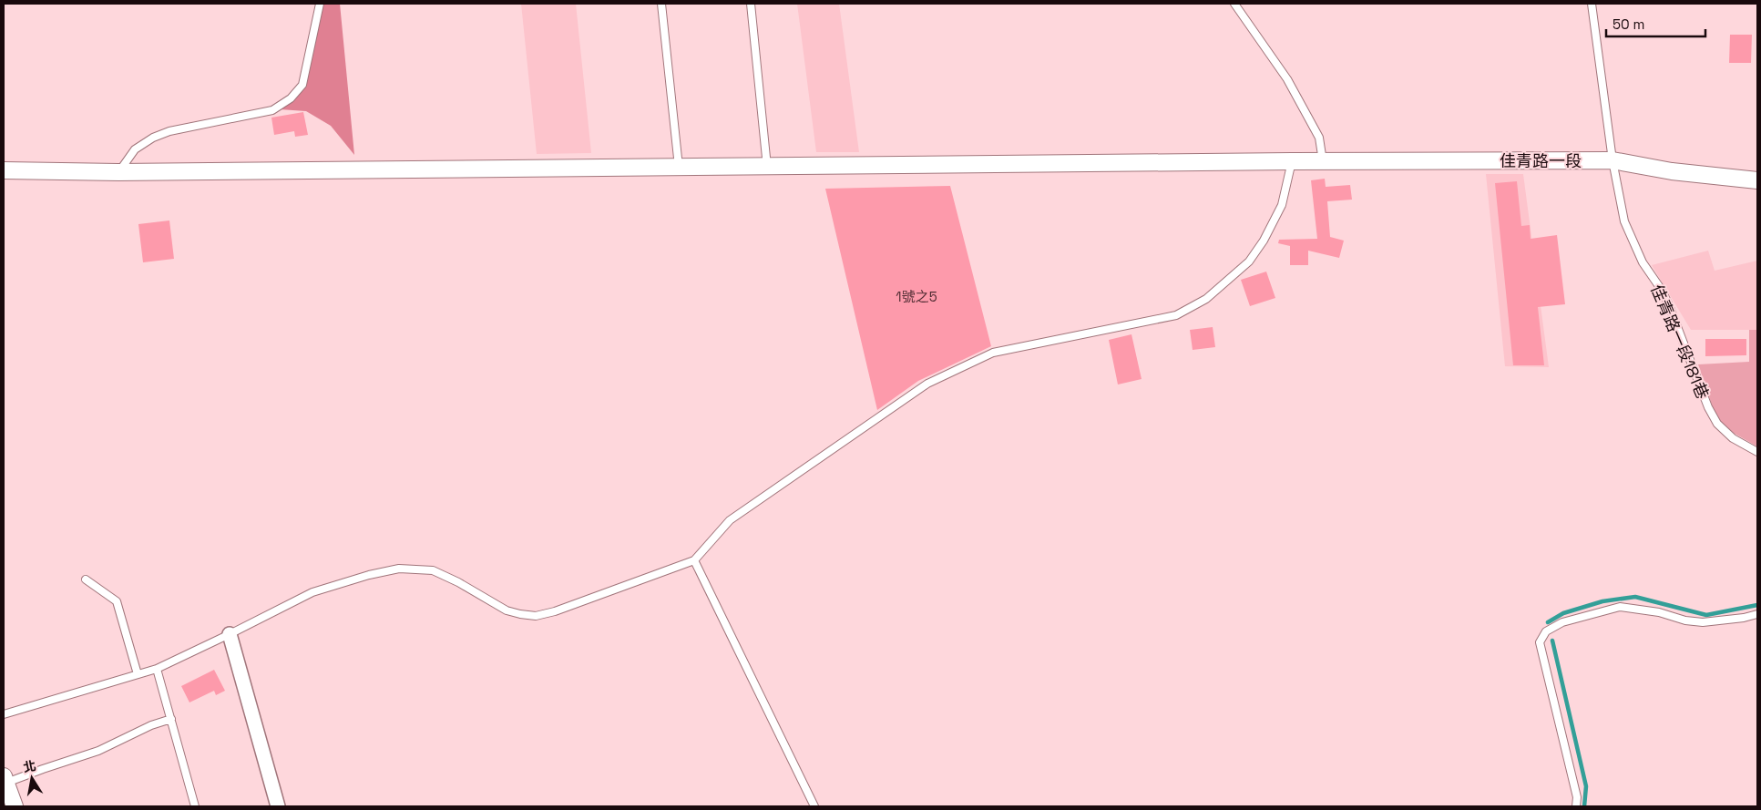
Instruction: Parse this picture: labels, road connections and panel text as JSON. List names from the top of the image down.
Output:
{
  "streets": {
    "street": ["佳青路一段"],
    "lane": ["佳青路一段181巷"]
  },
  "crossings": [
    ["佳青路一段", "佳青路一段181巷"]
  ],
  "house_numbers": ["1號之5"],
  "scale_bar": "50 m",
  "north": "top"
}
